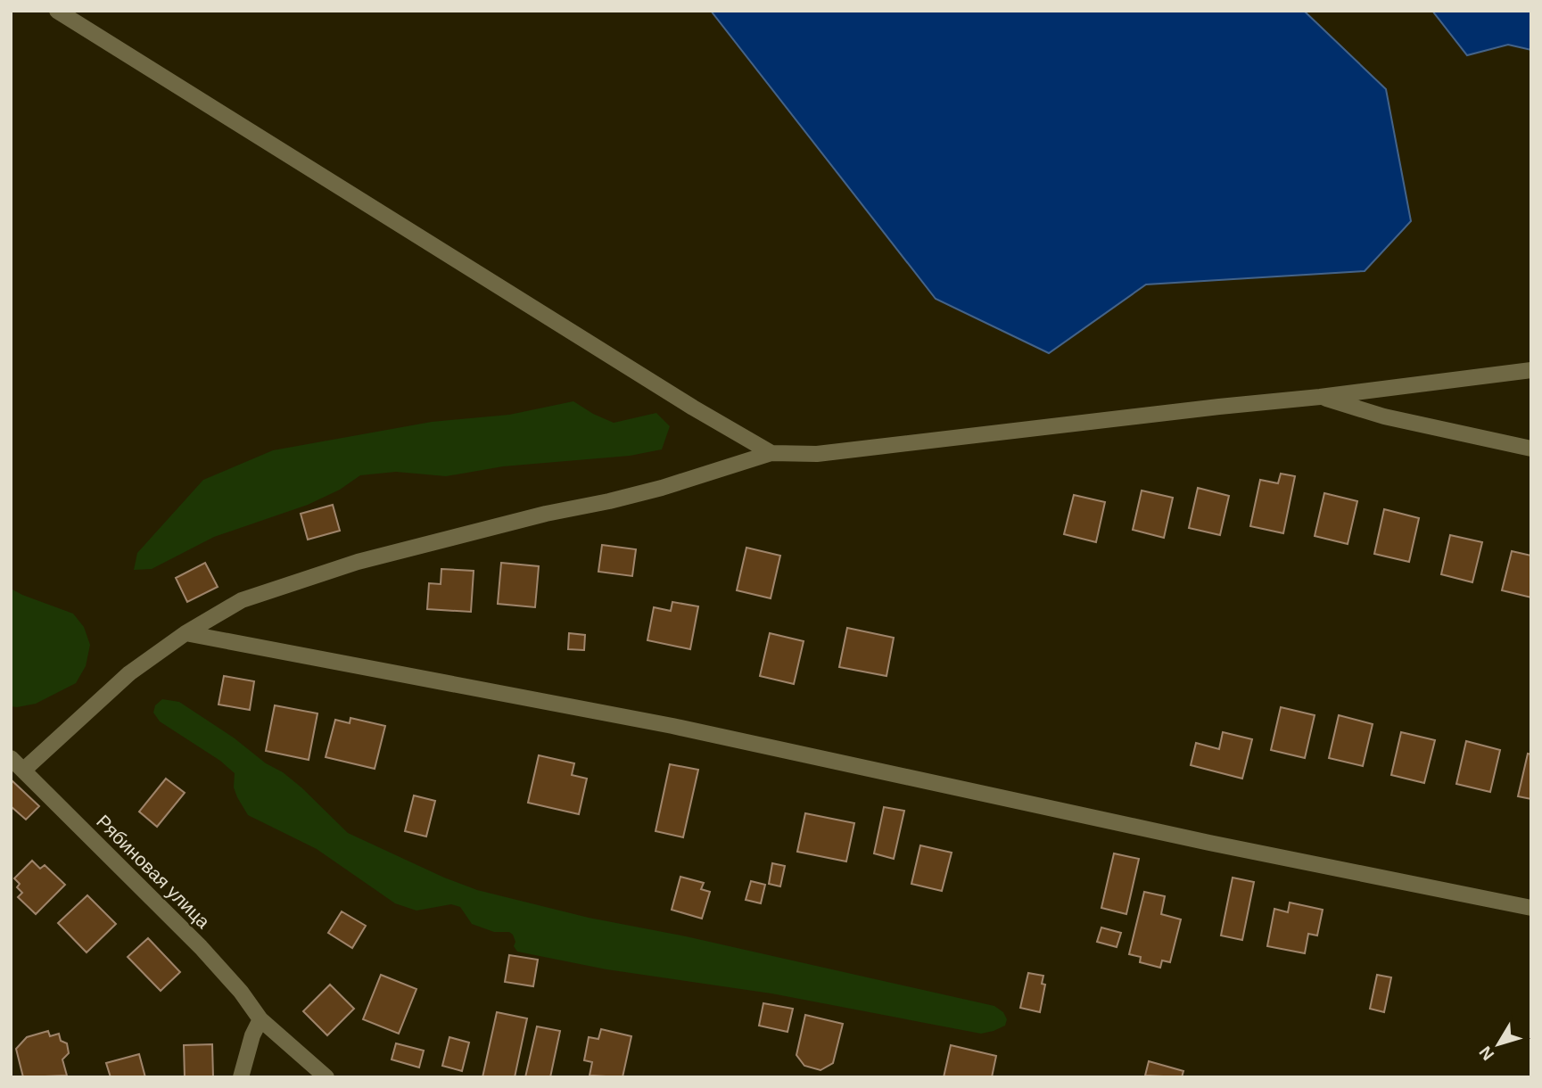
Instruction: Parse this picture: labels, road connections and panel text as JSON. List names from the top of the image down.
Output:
{
  "streets": {
    "street": ["Рябиновая улица"]
  },
  "north": "bottom left"
}
